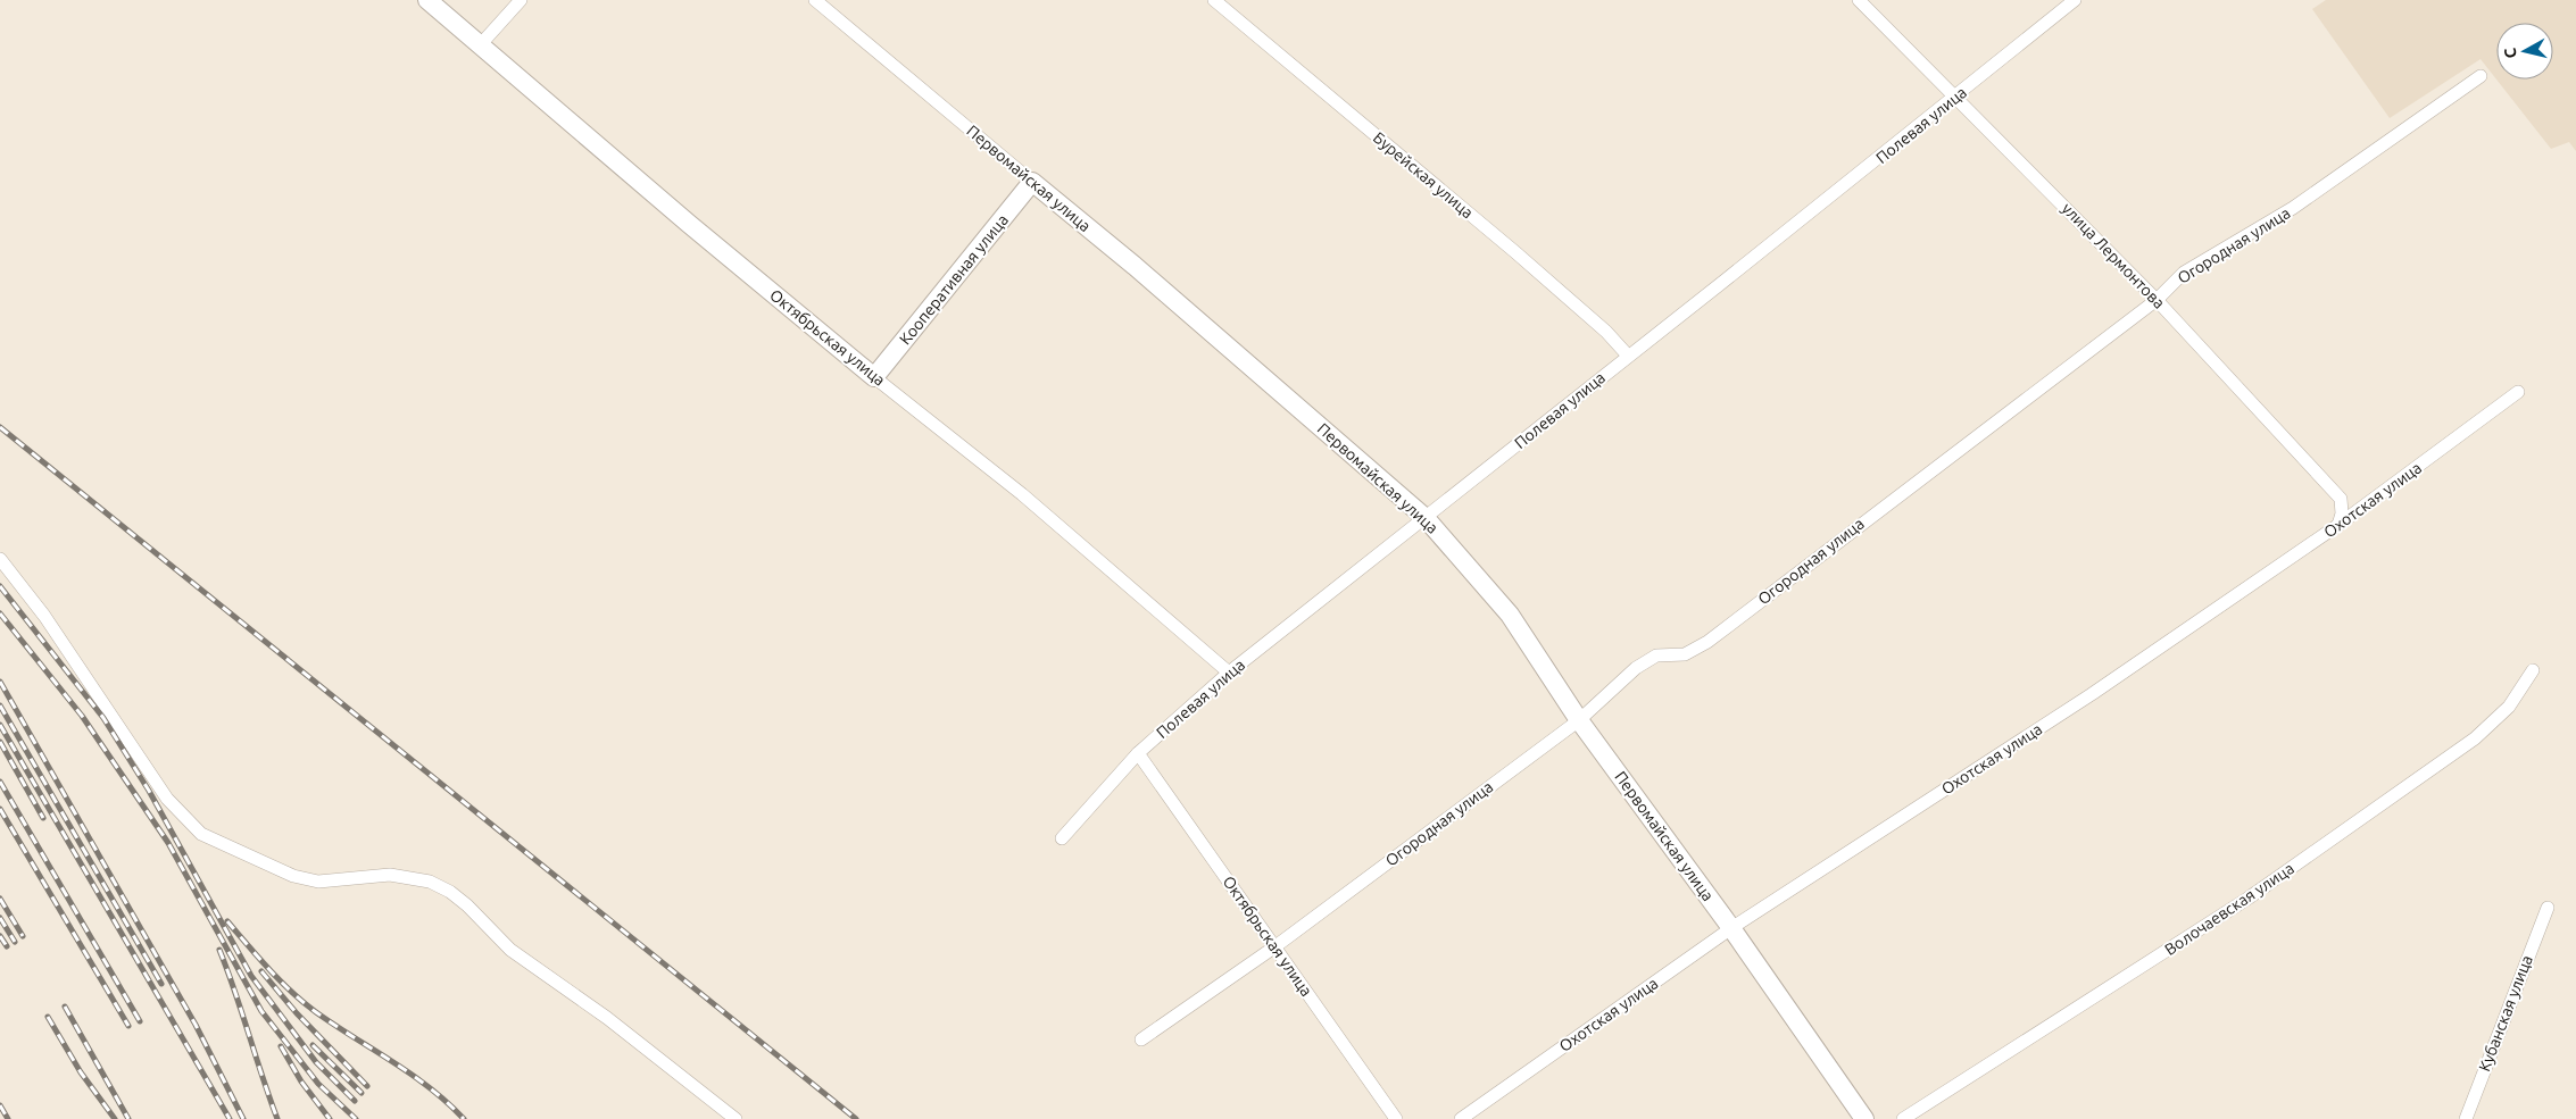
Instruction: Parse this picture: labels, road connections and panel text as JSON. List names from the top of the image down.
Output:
{
  "streets": {
    "main road": ["Первомайская улица", "Кооперативная улица", "Октябрьская улица"],
    "street": [
      "Полевая улица",
      "Бурейская улица",
      "Огородная улица",
      "улица Лермонтова",
      "Охотская улица",
      "Волочаевская улица",
      "Кубанская улица"
    ]
  },
  "crossings": [
    ["Полевая улица", "Бурейская улица"],
    ["Полевая улица", "Первомайская улица"],
    ["Полевая улица", "улица Лермонтова"],
    ["Полевая улица", "Октябрьская улица"],
    ["Первомайская улица", "Огородная улица"],
    ["Первомайская улица", "Кооперативная улица"],
    ["Первомайская улица", "Охотская улица"],
    ["Огородная улица", "улица Лермонтова"],
    ["Огородная улица", "Октябрьская улица"],
    ["улица Лермонтова", "Охотская улица"],
    ["Кооперативная улица", "Октябрьская улица"]
  ],
  "north": "left"
}
